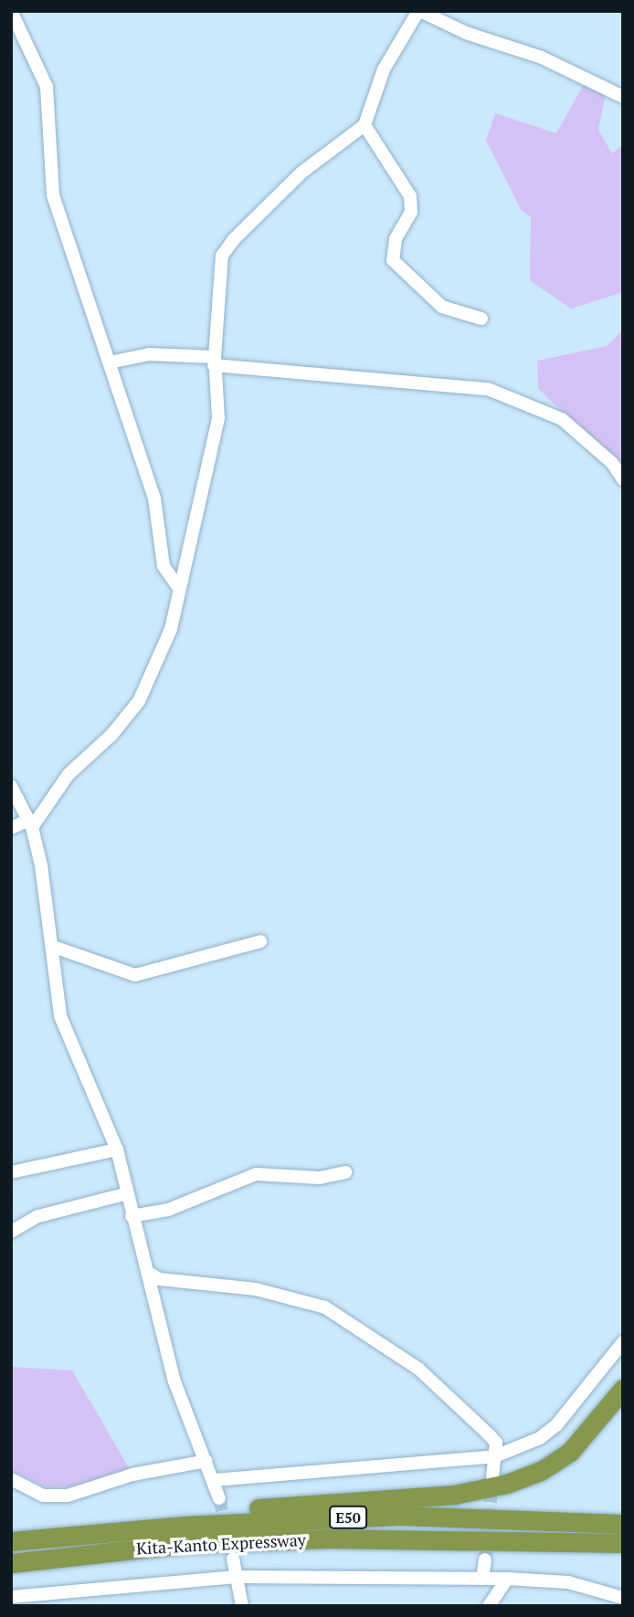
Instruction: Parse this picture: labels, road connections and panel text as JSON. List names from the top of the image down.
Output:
{
  "streets": {
    "highway": ["E50", "Kita-Kanto Expressway"]
  }
}
